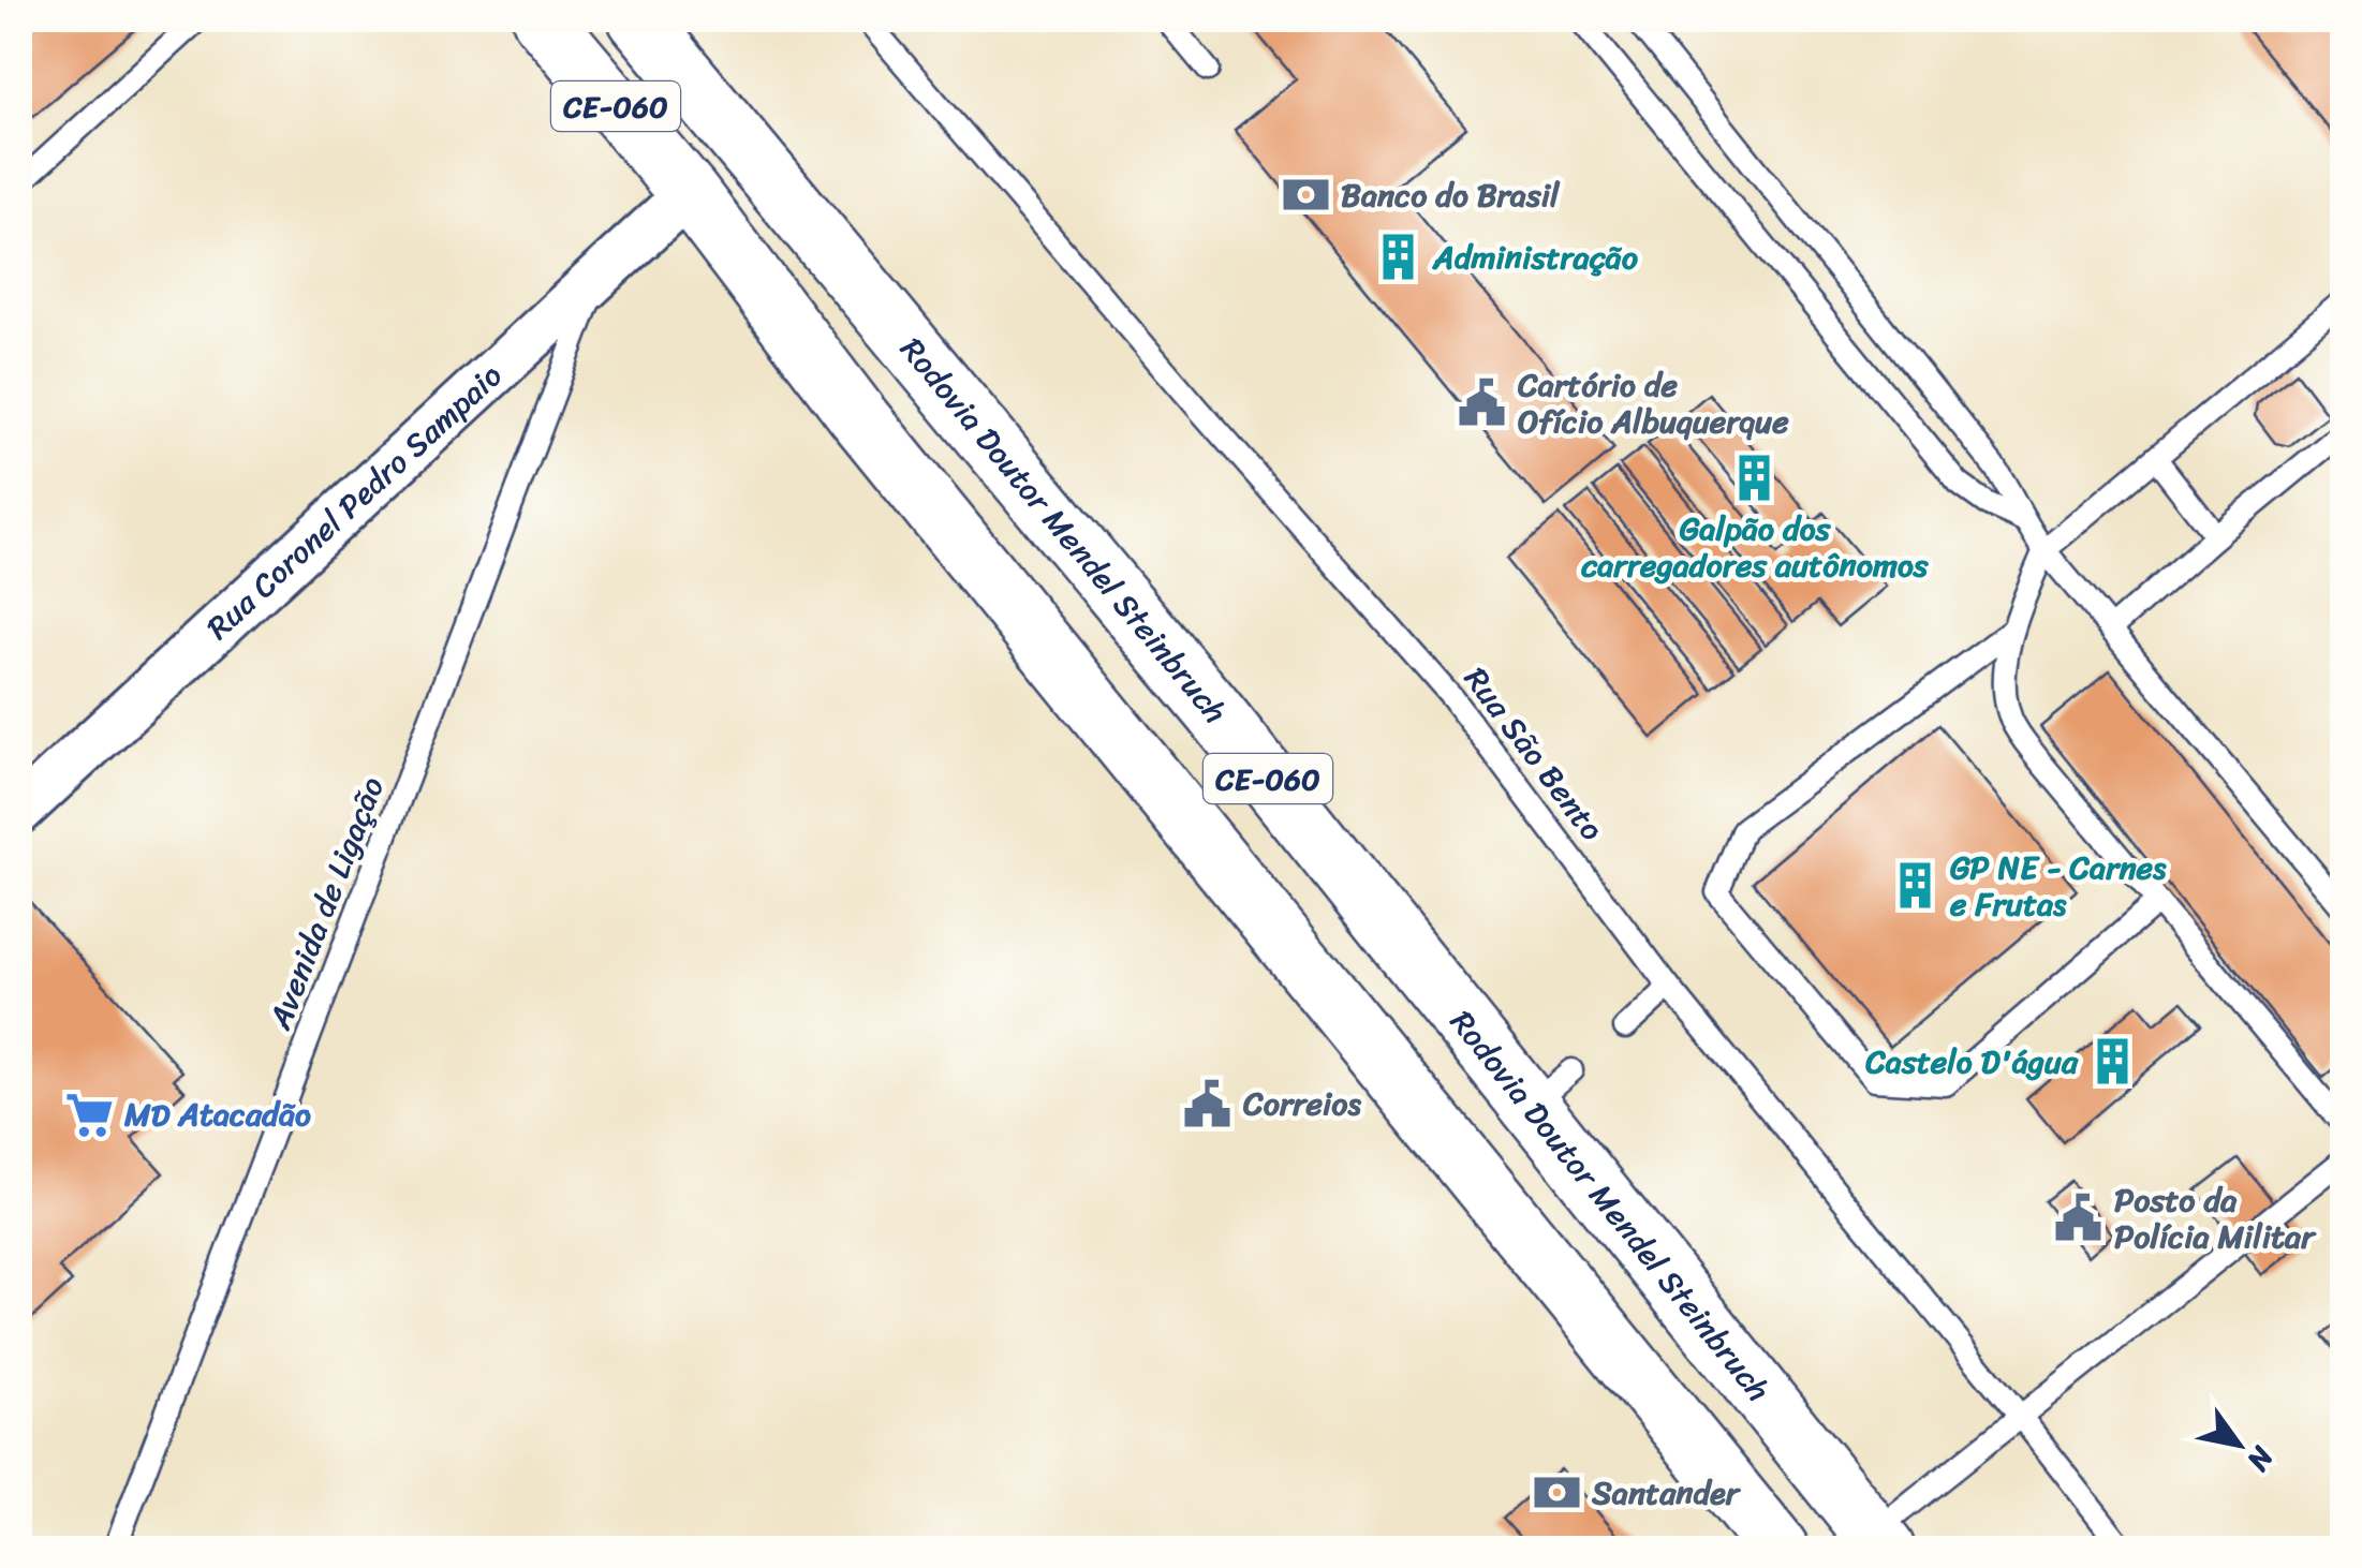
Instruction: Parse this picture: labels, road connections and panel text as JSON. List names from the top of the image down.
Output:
{
  "streets": {
    "highway": ["CE-060", "Rodovia Doutor Mendel Steinbruch"],
    "street": ["Rua Coronel Pedro Sampaio"],
    "lane": ["Rua São Bento", "Avenida de Ligação"]
  },
  "crossings": [
    ["CE-060", "Rua Coronel Pedro Sampaio"],
    ["Rua Coronel Pedro Sampaio", "Avenida de Ligação"]
  ],
  "places": {
    "bank": ["Banco do Brasil", "Santander"],
    "building": [
      "Administração",
      "Galpão dos carregadores autônomos",
      "GP NE - Carnes e Frutas",
      "Castelo D'água"
    ],
    "public building": ["Cartório de Ofício Albuquerque", "Correios", "Posto da Polícia Militar"],
    "supermarket": ["MD Atacadão"]
  },
  "north": "bottom right"
}
